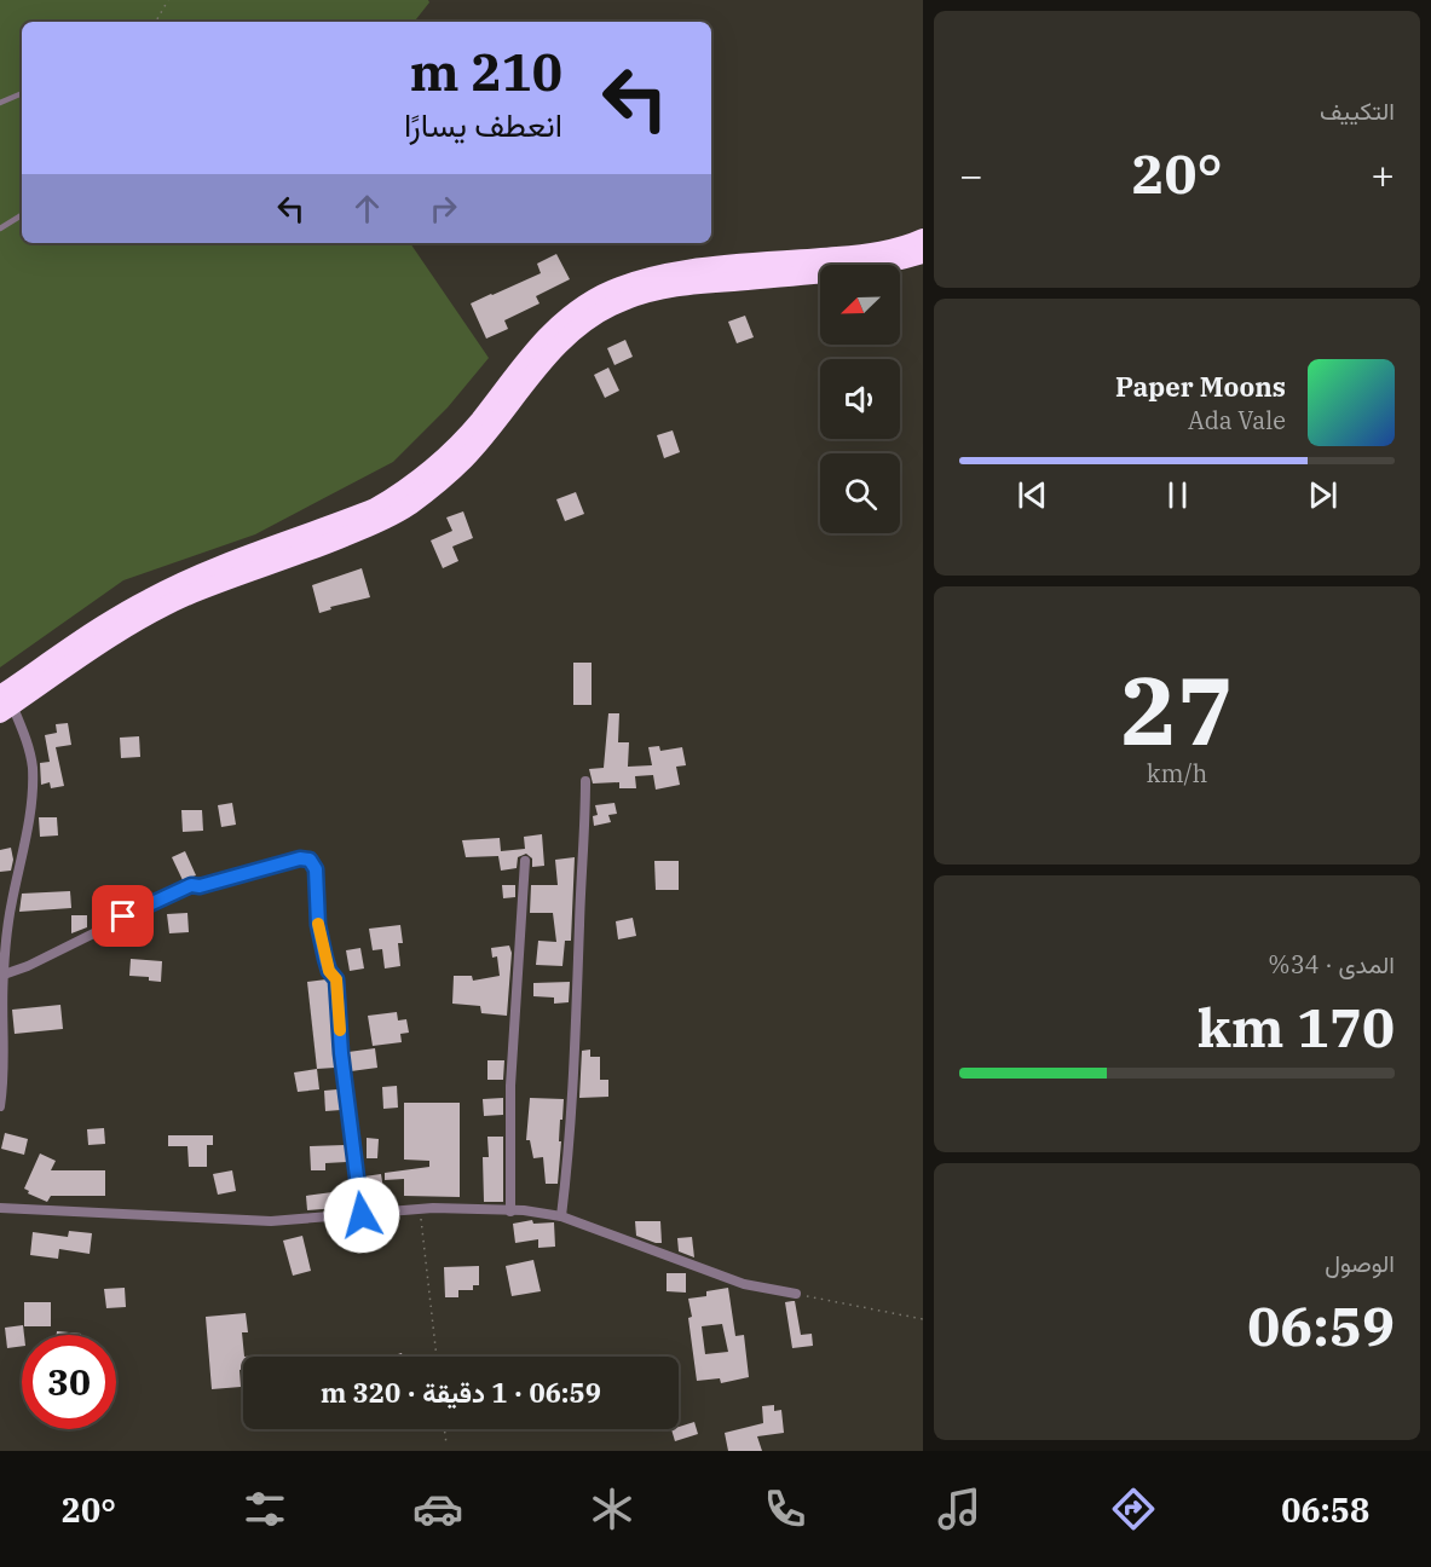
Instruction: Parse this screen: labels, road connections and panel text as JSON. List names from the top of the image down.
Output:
{
  "north": "bottom left",
  "page": {
    "tile": [
      "التكييف",
      ["27", "km/h"],
      ["المدى · 34%", "170 km"],
      ["الوصول", "06:59"]
    ],
    "turn": ["210 m", "انعطف يسارًا"],
    "heat": ["−", "20°", "+"],
    "song": ["Paper Moons", "Ada Vale"],
    "limit": "30",
    "trip": "06:59 · 1 دقيقة · 320 m",
    "tabs": ["06:58", "20°"]
  }
}
